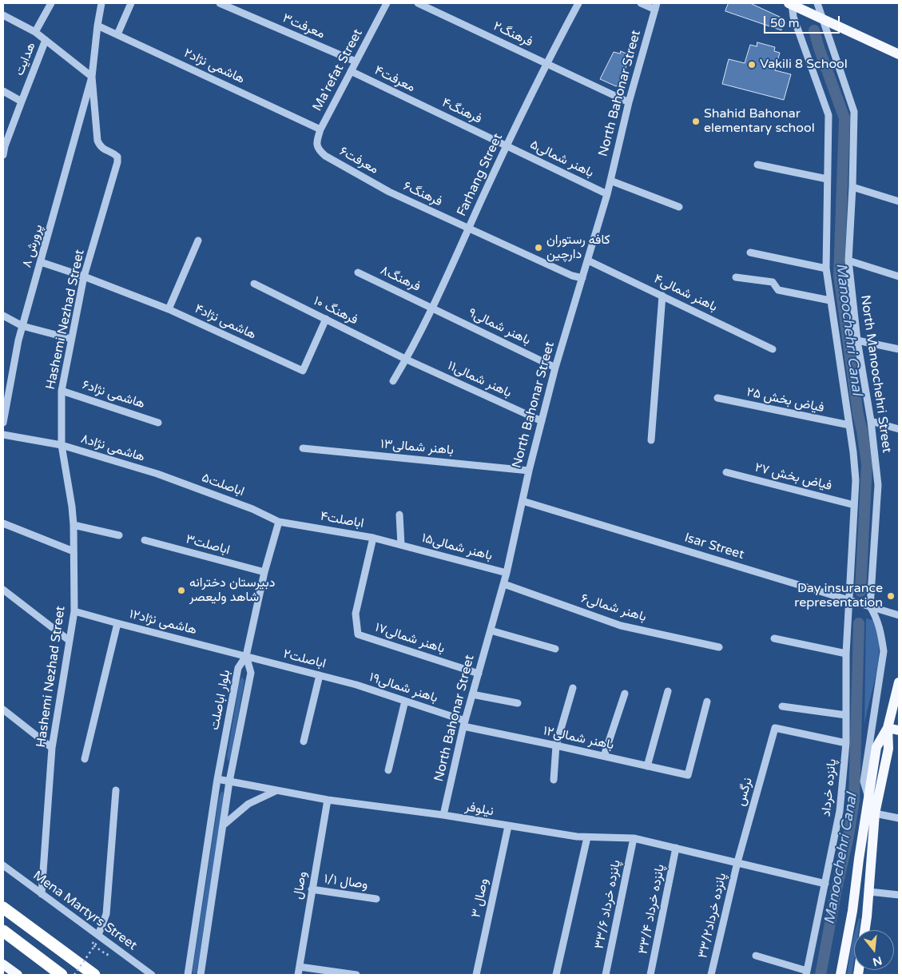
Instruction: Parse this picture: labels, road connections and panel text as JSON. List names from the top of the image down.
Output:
{
  "streets": {
    "street": [
      "معرفت۳",
      "فرهنگ۲",
      "هدایت",
      "هاشمی نژاد۲",
      "Ma'refat Street",
      "معرفت۴",
      "North Bahonar Street",
      "فرهنگ۴",
      "باهنر شمالی۵",
      "معرفت۶",
      "Farhang Street",
      "فرهنگ۶",
      "پرورش ۸",
      "فرهنگ۸",
      "باهنر شمالی۴",
      "فرهنگ ۱۰",
      "Hashemi Nezhad Street",
      "هاشمی نژاد۴",
      "باهنر شمالی۹",
      "North Manoochehri Street",
      "باهنر شمالی۱۱",
      "هاشمی نژاد۶",
      "فیاض بخش ۲۵",
      "باهنر شمالی۱۳",
      "هاشمی نژاد۸",
      "فیاض بخش ۲۷",
      "اباصلت۵",
      "اباصلت۴",
      "اباصلت۳",
      "Isar Street",
      "باهنر شمالی۱۵",
      "باهنر شمالی۶",
      "هاشمی نژاد۱۲",
      "باهنر شمالی۱۷",
      "اباصلت۲",
      "باهنر شمالی۱۹",
      "بلوار اباصلت",
      "باهنر شمالی۱۲",
      "پانزده خرداد",
      "نرگس",
      "نیلوفر",
      "وصال ۱/۱",
      "وصال",
      "وصال ۳",
      "پانزده خرداد ۳۳/۶",
      "پانزده خرداد ۳۳/۴",
      "Mena Martyrs Street",
      "پانزده خرداد۳۳/۲"
    ]
  },
  "crossings": [
    ["معرفت۳", "Ma'refat Street"],
    ["فرهنگ۲", "North Bahonar Street"],
    ["فرهنگ۲", "Farhang Street"],
    ["هاشمی نژاد۲", "Ma'refat Street"],
    ["هاشمی نژاد۲", "Hashemi Nezhad Street"],
    ["Ma'refat Street", "معرفت۴"],
    ["Ma'refat Street", "معرفت۶"],
    ["معرفت۴", "فرهنگ۴"],
    ["North Bahonar Street", "باهنر شمالی۵"],
    ["North Bahonar Street", "فرهنگ۶"],
    ["North Bahonar Street", "باهنر شمالی۴"],
    ["North Bahonar Street", "باهنر شمالی۹"],
    ["North Bahonar Street", "باهنر شمالی۱۱"],
    ["North Bahonar Street", "باهنر شمالی۱۳"],
    ["North Bahonar Street", "Isar Street"],
    ["North Bahonar Street", "باهنر شمالی۱۵"],
    ["North Bahonar Street", "باهنر شمالی۶"],
    ["North Bahonar Street", "باهنر شمالی۱۷"],
    ["North Bahonar Street", "باهنر شمالی۱۹"],
    ["North Bahonar Street", "باهنر شمالی۱۲"],
    ["North Bahonar Street", "نیلوفر"],
    ["فرهنگ۴", "باهنر شمالی۵"],
    ["فرهنگ۴", "Farhang Street"],
    ["باهنر شمالی۵", "Farhang Street"],
    ["معرفت۶", "فرهنگ۶"],
    ["Farhang Street", "فرهنگ۶"],
    ["Farhang Street", "فرهنگ۸"],
    ["Farhang Street", "فرهنگ ۱۰"],
    ["Farhang Street", "باهنر شمالی۹"],
    ["Farhang Street", "باهنر شمالی۱۱"],
    ["پرورش ۸", "Hashemi Nezhad Street"],
    ["پرورش ۸", "هاشمی نژاد۴"],
    ["فرهنگ۸", "باهنر شمالی۹"],
    ["فرهنگ ۱۰", "هاشمی نژاد۴"],
    ["فرهنگ ۱۰", "باهنر شمالی۱۱"],
    ["Hashemi Nezhad Street", "هاشمی نژاد۴"],
    ["Hashemi Nezhad Street", "هاشمی نژاد۶"],
    ["Hashemi Nezhad Street", "هاشمی نژاد۸"],
    ["Hashemi Nezhad Street", "هاشمی نژاد۱۲"],
    ["Hashemi Nezhad Street", "Mena Martyrs Street"],
    ["North Manoochehri Street", "Isar Street"],
    ["هاشمی نژاد۸", "اباصلت۵"],
    ["اباصلت۵", "اباصلت۴"],
    ["اباصلت۴", "باهنر شمالی۱۵"],
    ["اباصلت۴", "باهنر شمالی۱۷"],
    ["Isar Street", "پانزده خرداد"],
    ["هاشمی نژاد۱۲", "اباصلت۲"],
    ["هاشمی نژاد۱۲", "بلوار اباصلت"],
    ["اباصلت۲", "باهنر شمالی۱۹"],
    ["اباصلت۲", "بلوار اباصلت"],
    ["باهنر شمالی۱۹", "باهنر شمالی۱۲"],
    ["بلوار اباصلت", "نیلوفر"],
    ["پانزده خرداد", "نرگس"],
    ["پانزده خرداد", "نیلوفر"],
    ["نرگس", "نیلوفر"],
    ["نرگس", "پانزده خرداد۳۳/۲"],
    ["نیلوفر", "وصال"],
    ["نیلوفر", "وصال ۳"],
    ["نیلوفر", "پانزده خرداد ۳۳/۶"],
    ["نیلوفر", "پانزده خرداد ۳۳/۴"],
    ["نیلوفر", "پانزده خرداد۳۳/۲"],
    ["وصال ۱/۱", "وصال"]
  ],
  "water": ["Manoochehri Canal"],
  "places": [
    "Vakili 8 School",
    "Shahid Bahonar elementary school",
    "کافه رستوران دارچین",
    "دبیرستان دخترانه شاهد ولیعصر",
    "Day insurance representation"
  ],
  "scale_bar": "50 m",
  "north": "bottom"
}
